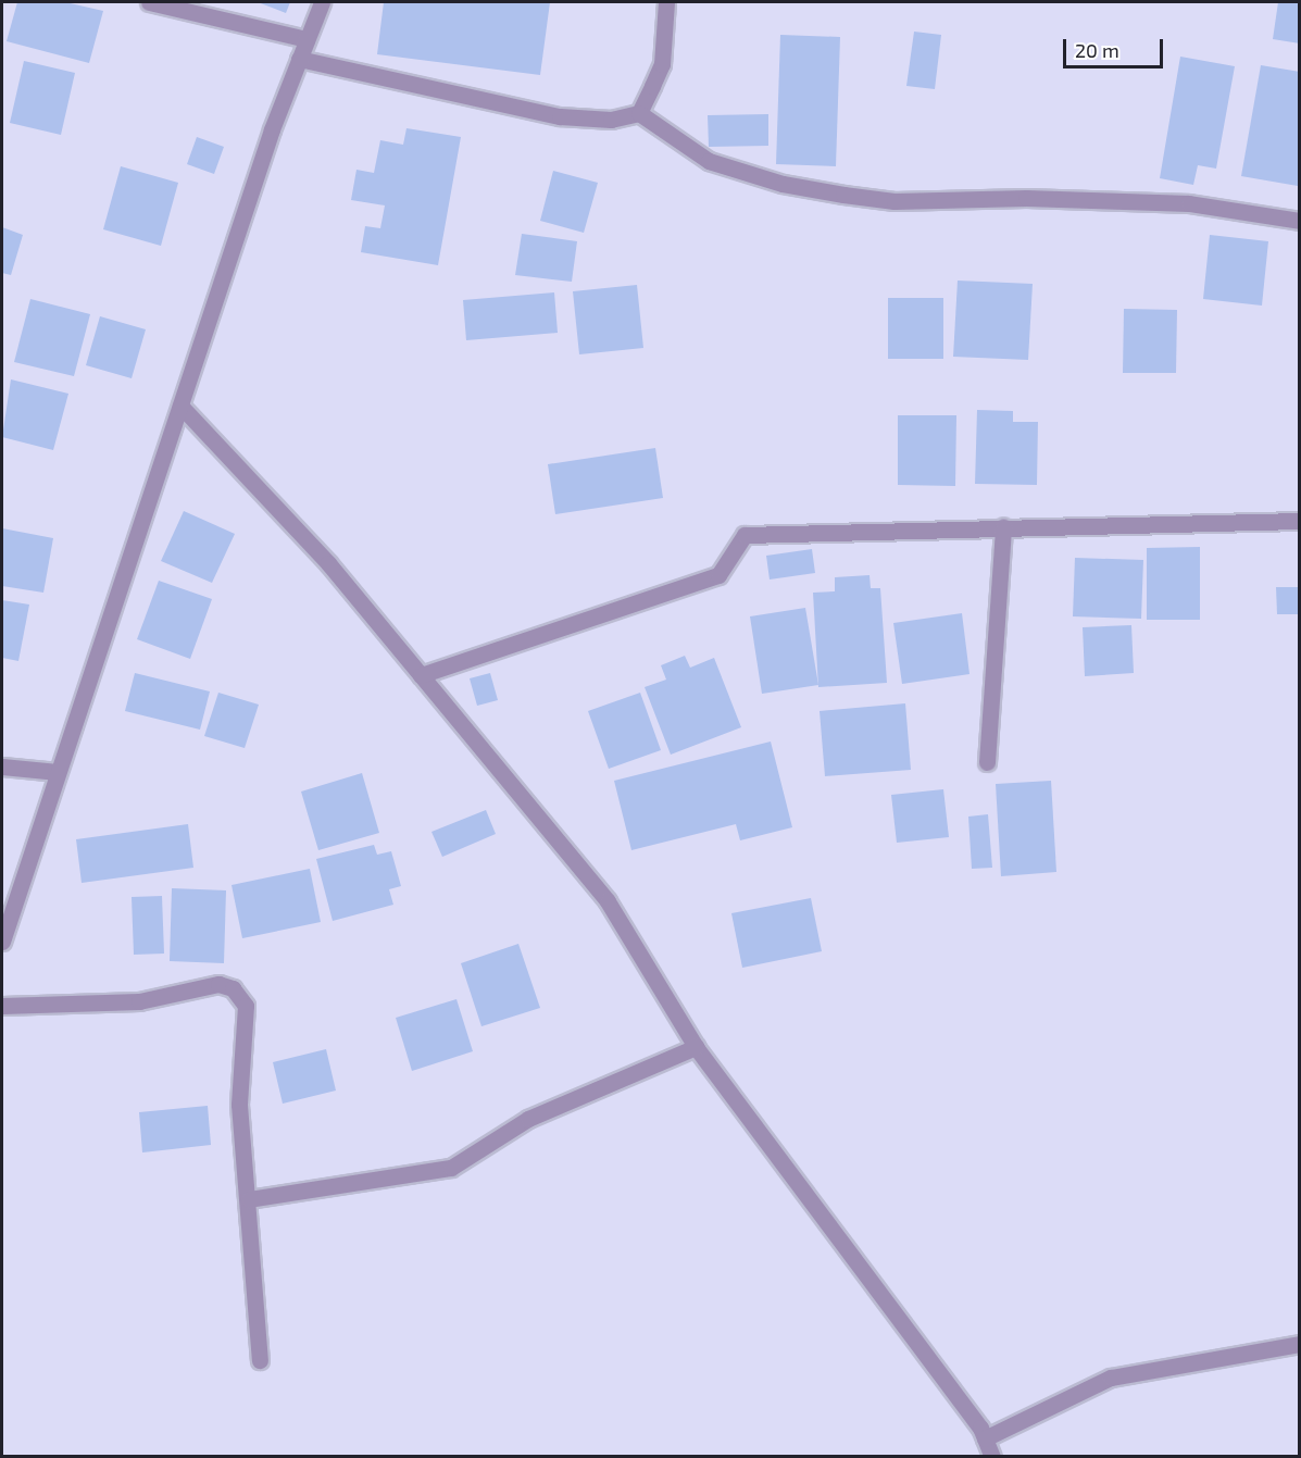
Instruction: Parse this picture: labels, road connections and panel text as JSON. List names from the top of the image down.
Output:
{
  "scale_bar": "20 m"
}
